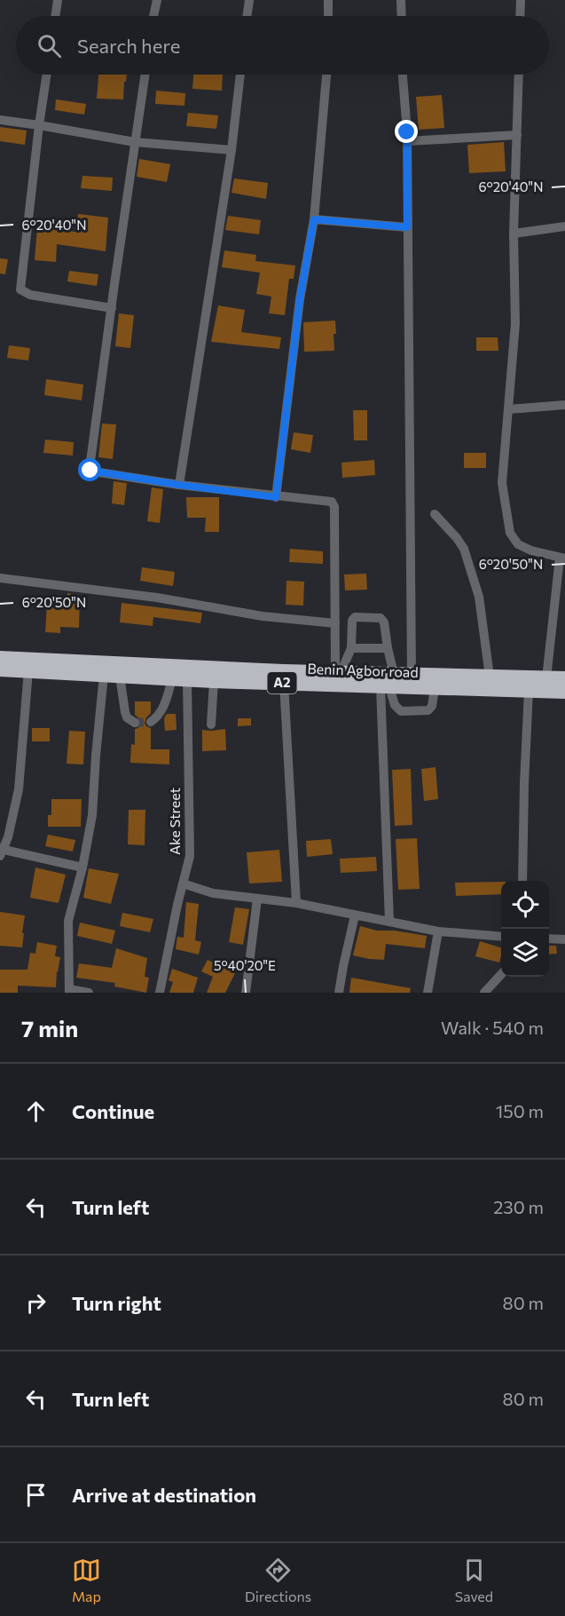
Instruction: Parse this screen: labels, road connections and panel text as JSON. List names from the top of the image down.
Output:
{
  "streets": {
    "highway": ["Benin Agbor road", "A2"],
    "street": ["Ake Street"]
  },
  "crossings": [
    ["Benin Agbor road", "Ake Street"]
  ],
  "page": {
    "search": "Search here",
    "heading": ["7 min", "Walk · 540 m"],
    "list": [
      ["Continue", "150 m"],
      ["Turn left", "230 m"],
      ["Turn right", "80 m"],
      ["Turn left", "80 m"],
      "Arrive at destination"
    ],
    "nav": ["Map", "Directions", "Saved"]
  },
  "coordinates": ["6°20'40\"N", "6°20'50\"N", "5°40'20\"E"]
}
